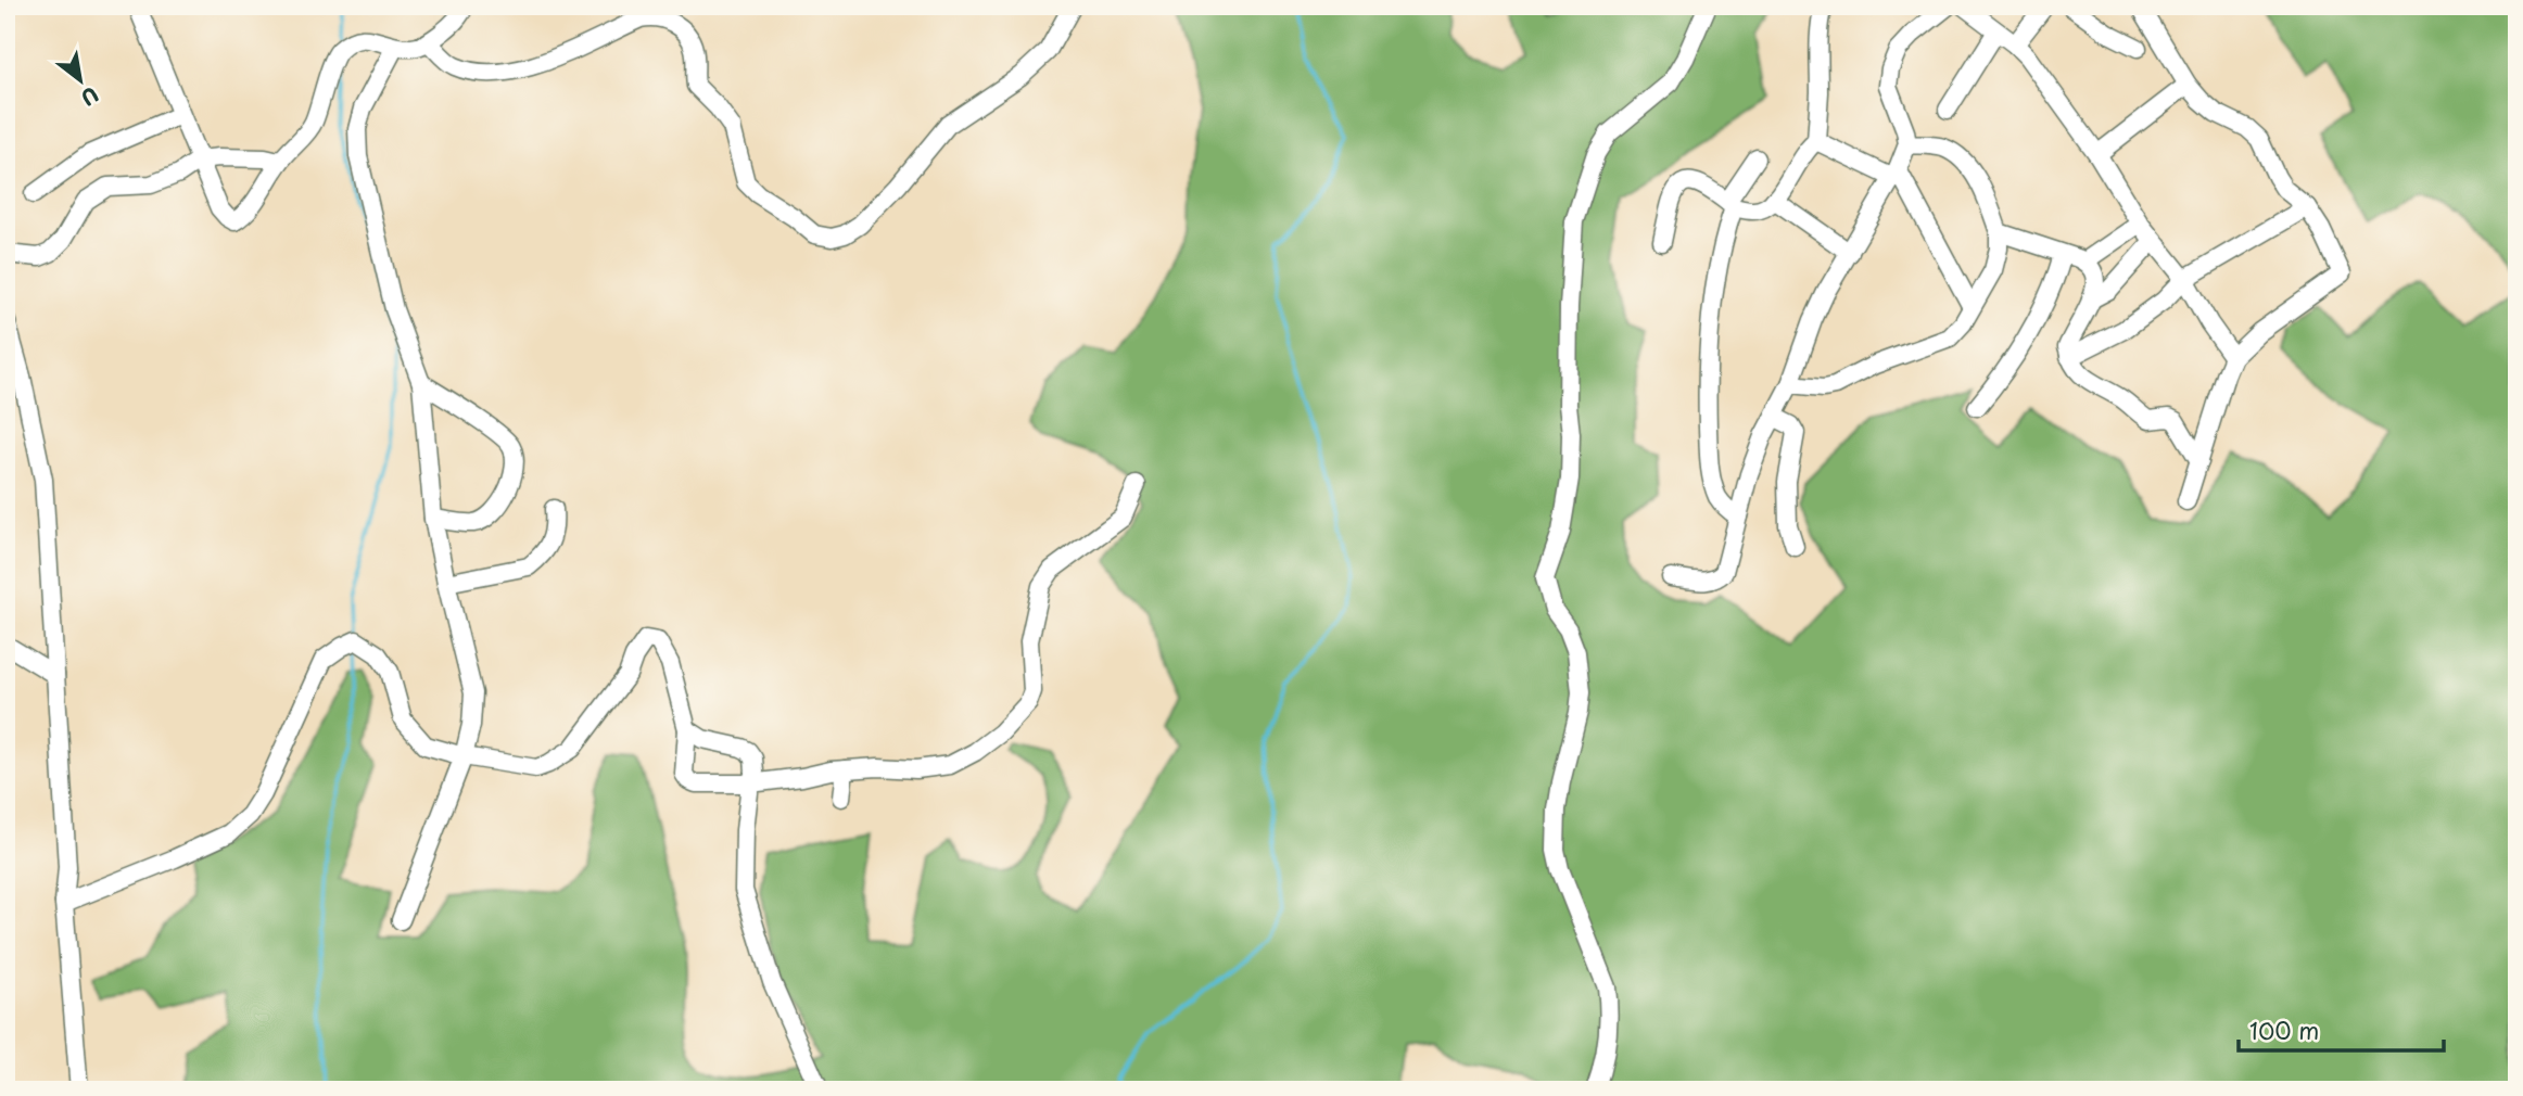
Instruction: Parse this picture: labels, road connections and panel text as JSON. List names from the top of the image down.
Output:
{
  "scale_bar": "100 m",
  "north": "bottom right"
}
